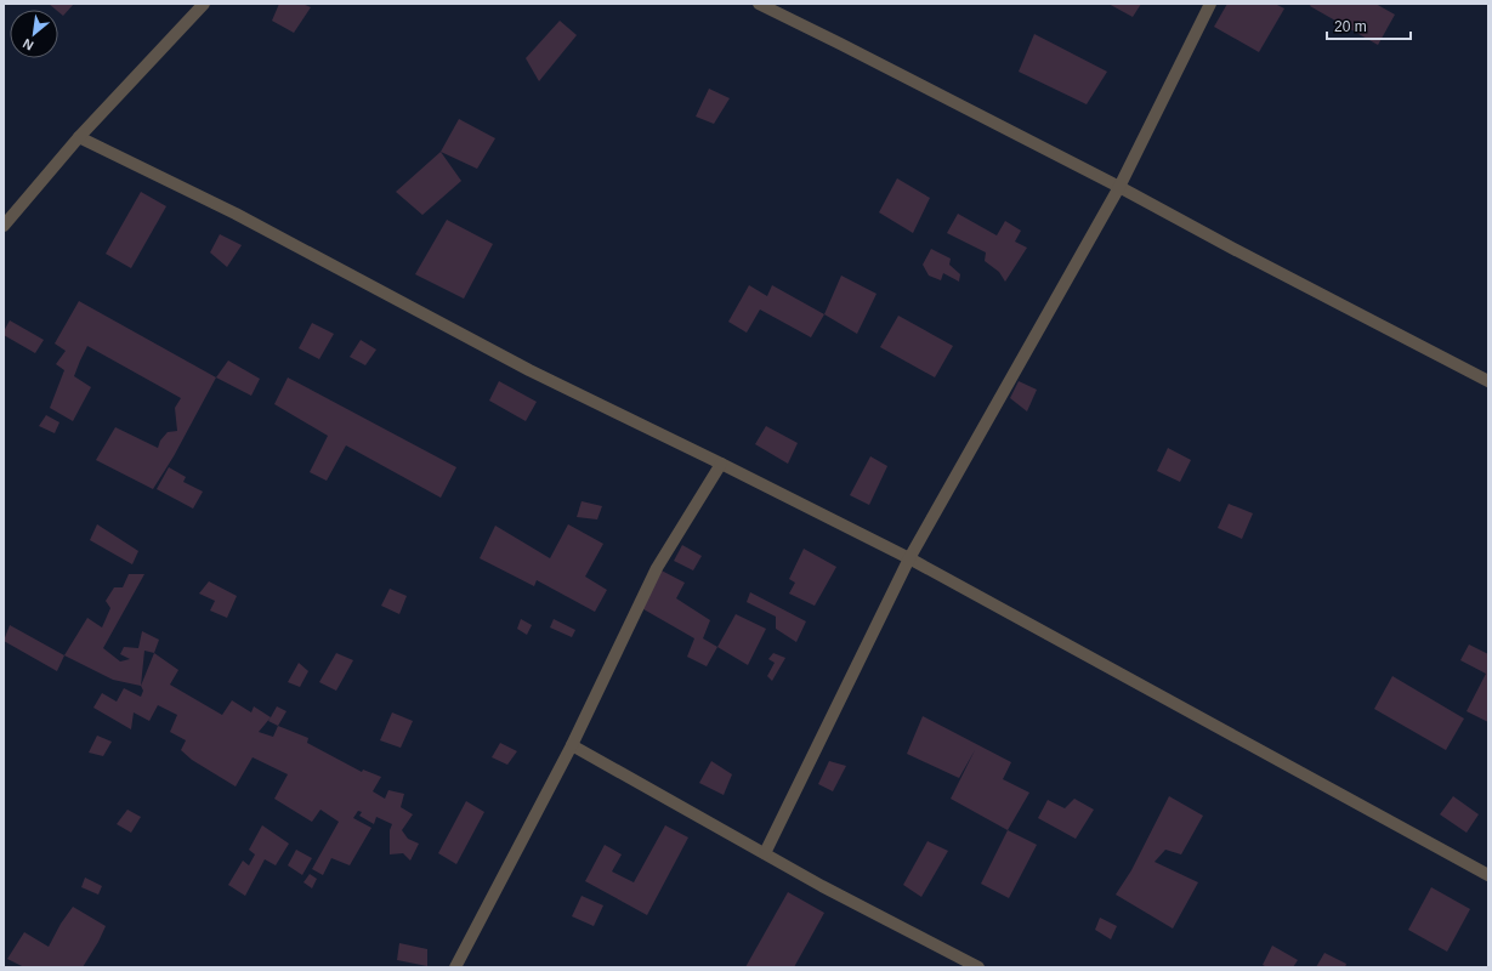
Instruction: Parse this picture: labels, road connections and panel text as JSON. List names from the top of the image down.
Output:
{
  "scale_bar": "20 m",
  "north": "bottom left"
}
